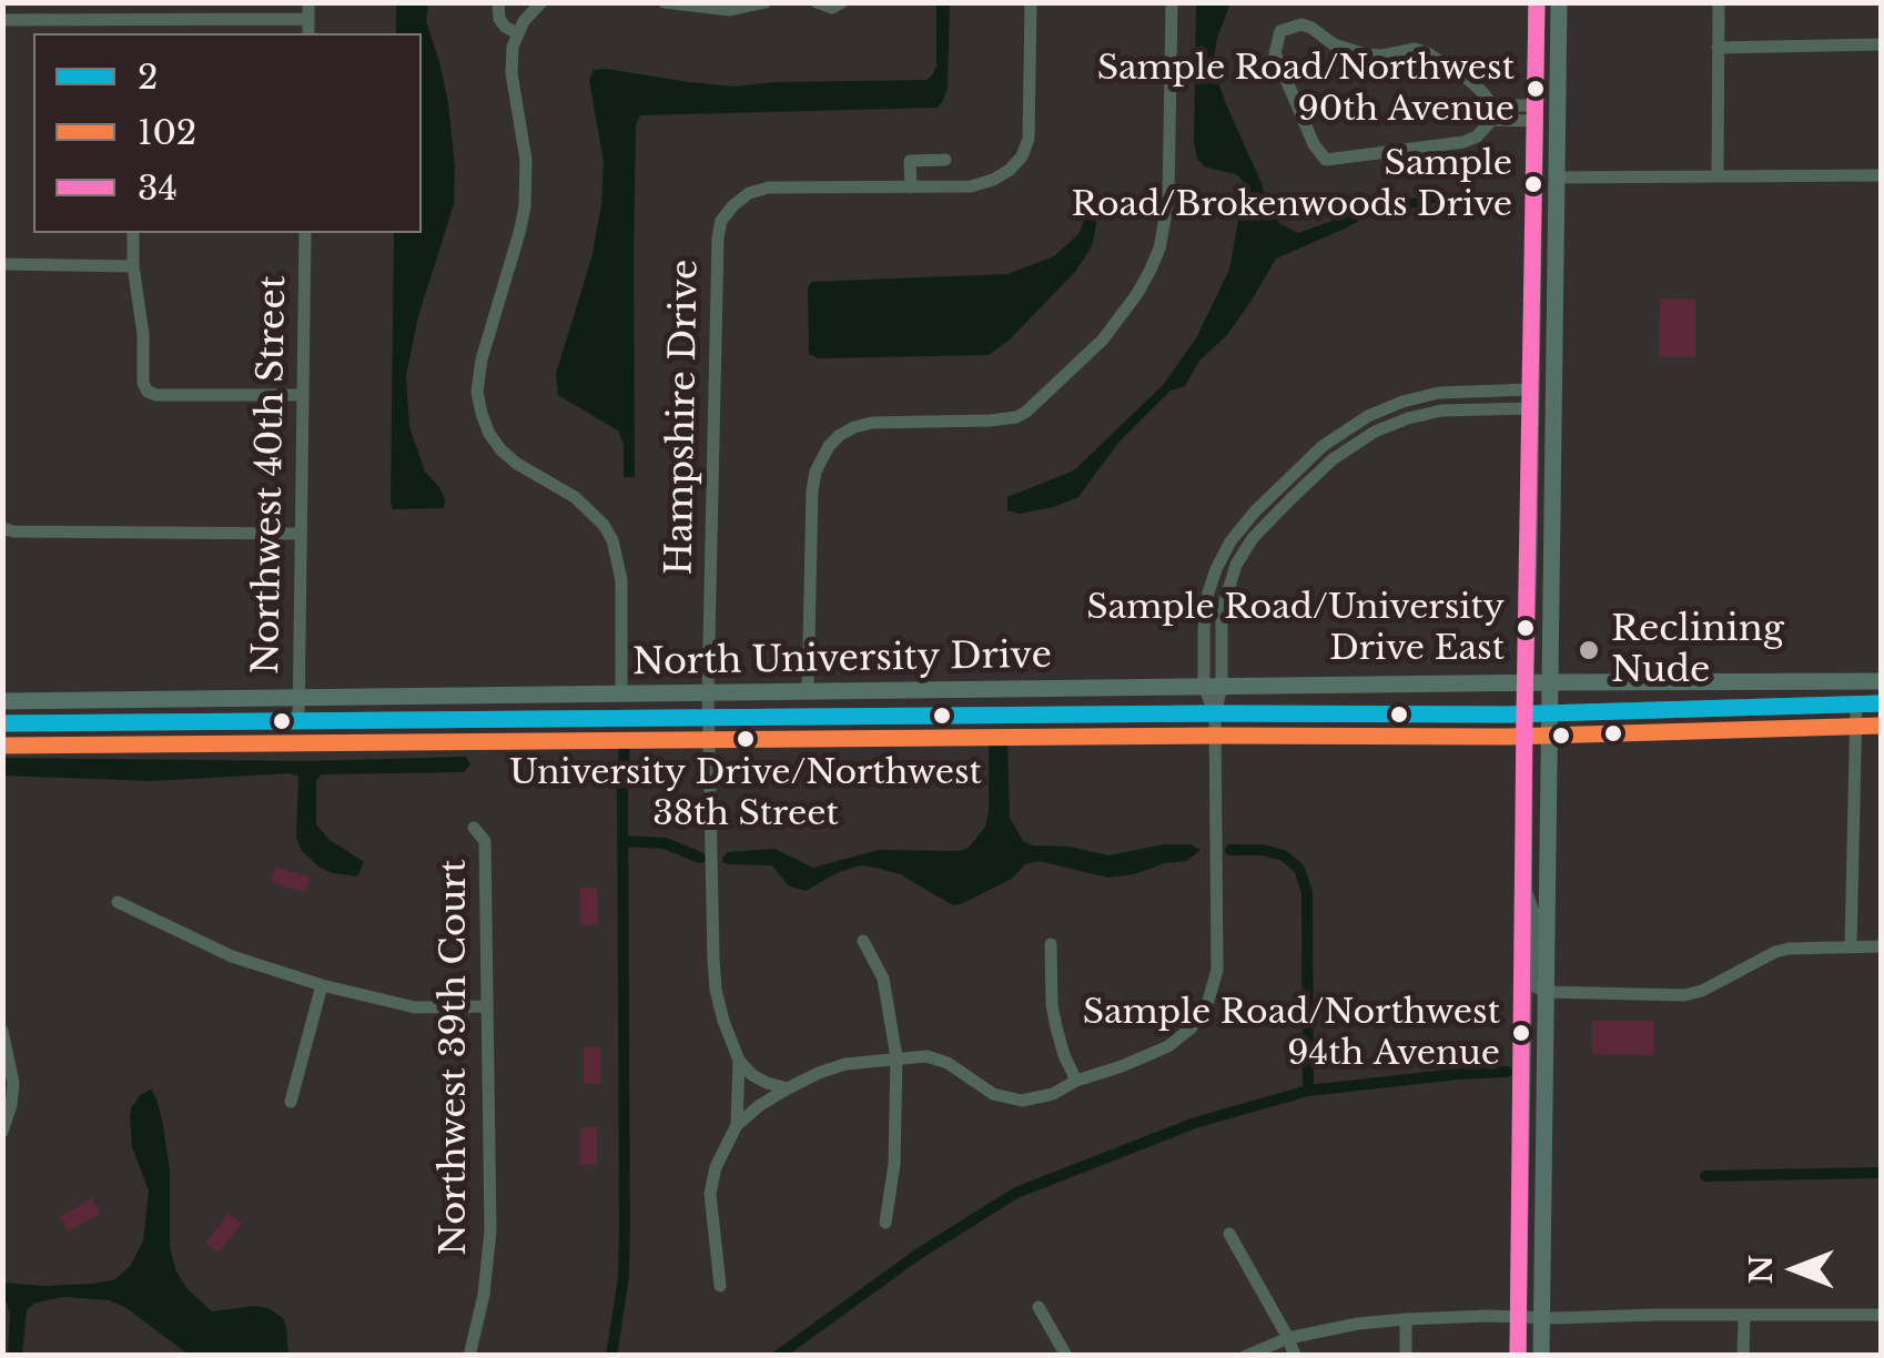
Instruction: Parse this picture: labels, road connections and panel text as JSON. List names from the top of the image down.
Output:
{
  "streets": {
    "main road": ["North University Drive"],
    "street": ["Hampshire Drive", "Northwest 40th Street", "Northwest 39th Court"]
  },
  "crossings": [
    ["Hampshire Drive", "North University Drive"],
    ["Northwest 40th Street", "North University Drive"]
  ],
  "places": [
    "Sample Road/Northwest 90th Avenue",
    "Sample Road/Brokenwoods Drive",
    "Sample Road/University Drive East",
    "Reclining Nude",
    "University Drive/Northwest 38th Street",
    "Sample Road/Northwest 94th Avenue"
  ],
  "lines": ["transit line 34", "transit line 2", "transit line 102"],
  "legend": ["2", "102", "34"],
  "north": "left"
}
